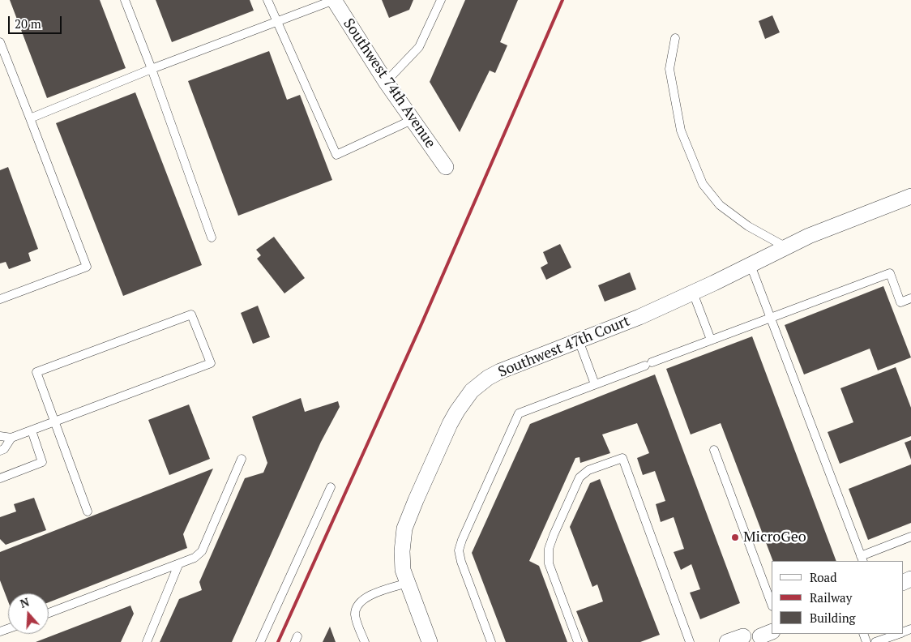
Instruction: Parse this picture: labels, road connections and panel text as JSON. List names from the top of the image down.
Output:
{
  "streets": {
    "street": ["Southwest 74th Avenue", "Southwest 47th Court"]
  },
  "places": ["MicroGeo"],
  "legend": ["Road", "Railway", "Building"],
  "scale_bar": "20 m",
  "north": "top"
}
